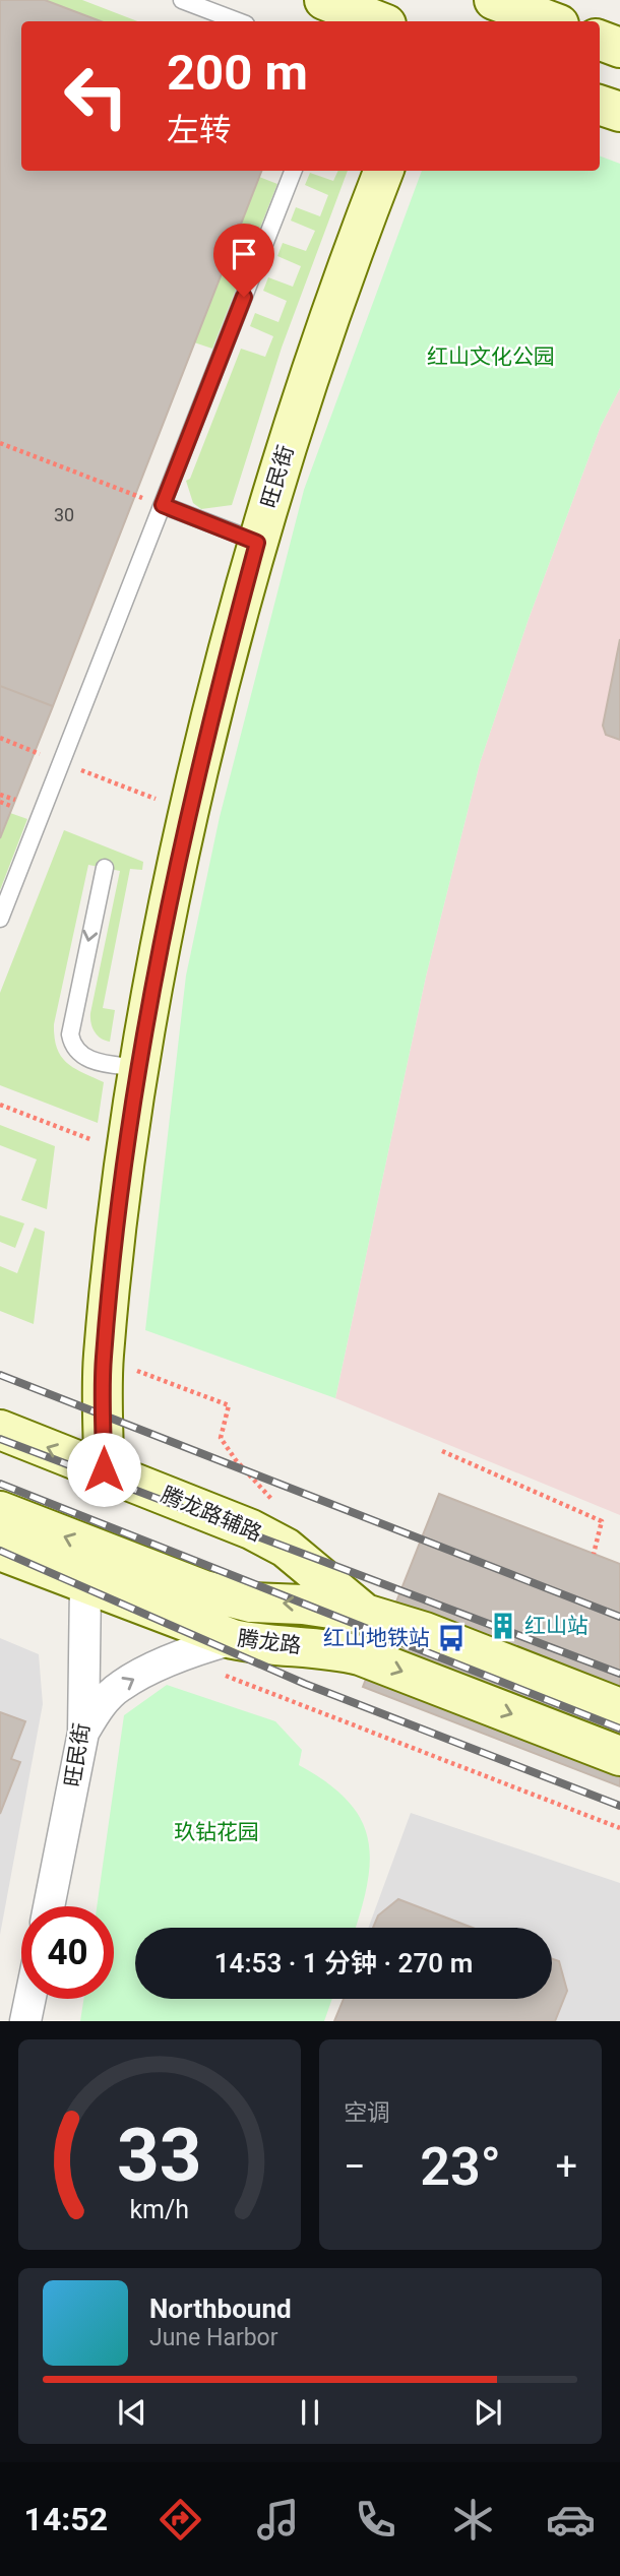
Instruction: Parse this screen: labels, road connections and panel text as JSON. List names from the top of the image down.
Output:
{
  "streets": {
    "street": ["旺民街", "腾龙路辅路", "腾龙路"]
  },
  "crossings": [
    ["旺民街", "腾龙路辅路"],
    ["旺民街", "腾龙路"],
    ["腾龙路辅路", "腾龙路"]
  ],
  "parks": ["红山文化公园", "玖钻花园"],
  "places": {
    "building": ["红山站"],
    "bus stop": ["红山地铁站"]
  },
  "house_numbers": ["30"],
  "page": {
    "turn": ["200 m", "左转"],
    "limit": "40",
    "trip": "14:53 · 1 分钟 · 270 m",
    "tile": "空调",
    "heat": ["−", "23°", "+"],
    "song": ["Northbound", "June Harbor"],
    "tabs": "14:52",
    "gauge": ["33", "km/h"]
  }
}
